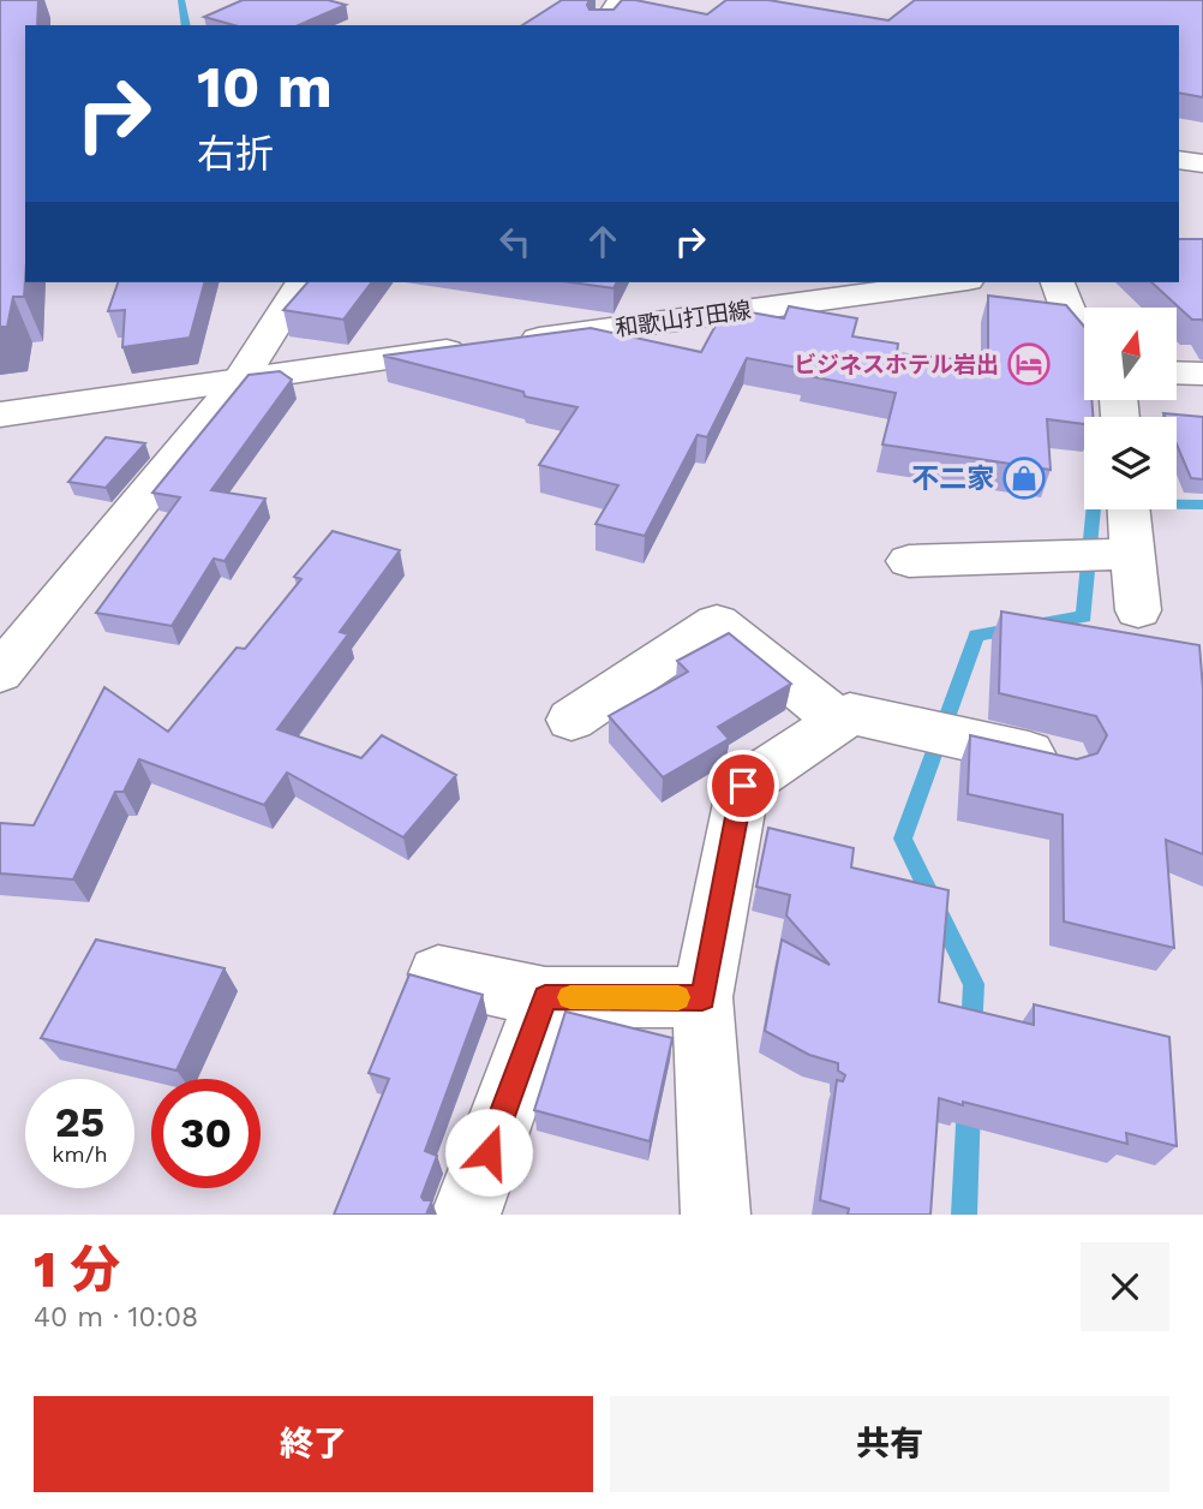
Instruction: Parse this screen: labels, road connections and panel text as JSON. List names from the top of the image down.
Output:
{
  "streets": {
    "street": ["和歌山打田線"]
  },
  "places": {
    "hotel": ["ビジネスホテル岩出"],
    "shop": ["不二家"]
  },
  "north": "top",
  "page": {
    "turn": ["10 m", "右折"],
    "speed": "25 km/h",
    "limit": "30",
    "heading": ["1 分", "40 m · 10:08"],
    "buttons": ["終了", "共有"]
  }
}
